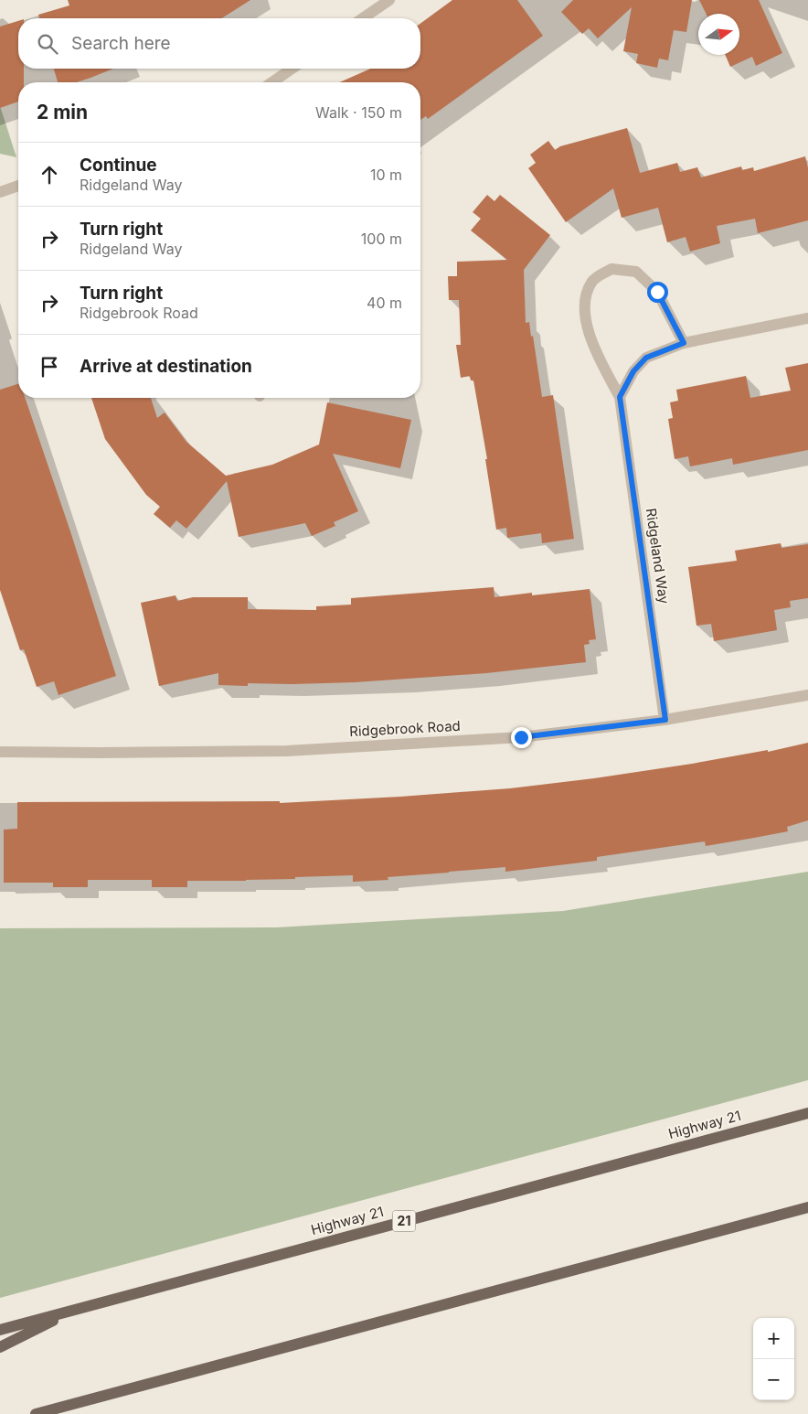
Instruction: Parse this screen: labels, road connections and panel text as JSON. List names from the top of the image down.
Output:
{
  "streets": {
    "main road": ["Highway 21", "21"],
    "street": ["Ridgeland Way", "Ridgebrook Road"]
  },
  "crossings": [
    ["Ridgeland Way", "Ridgebrook Road"]
  ],
  "north": "right",
  "page": {
    "search": "Search here",
    "heading": ["2 min", "Walk · 150 m"],
    "list": [
      ["Continue", "Ridgeland Way", "10 m"],
      ["Turn right", "Ridgeland Way", "100 m"],
      ["Turn right", "Ridgebrook Road", "40 m"],
      "Arrive at destination"
    ],
    "map_buttons": ["+", "−"]
  }
}
